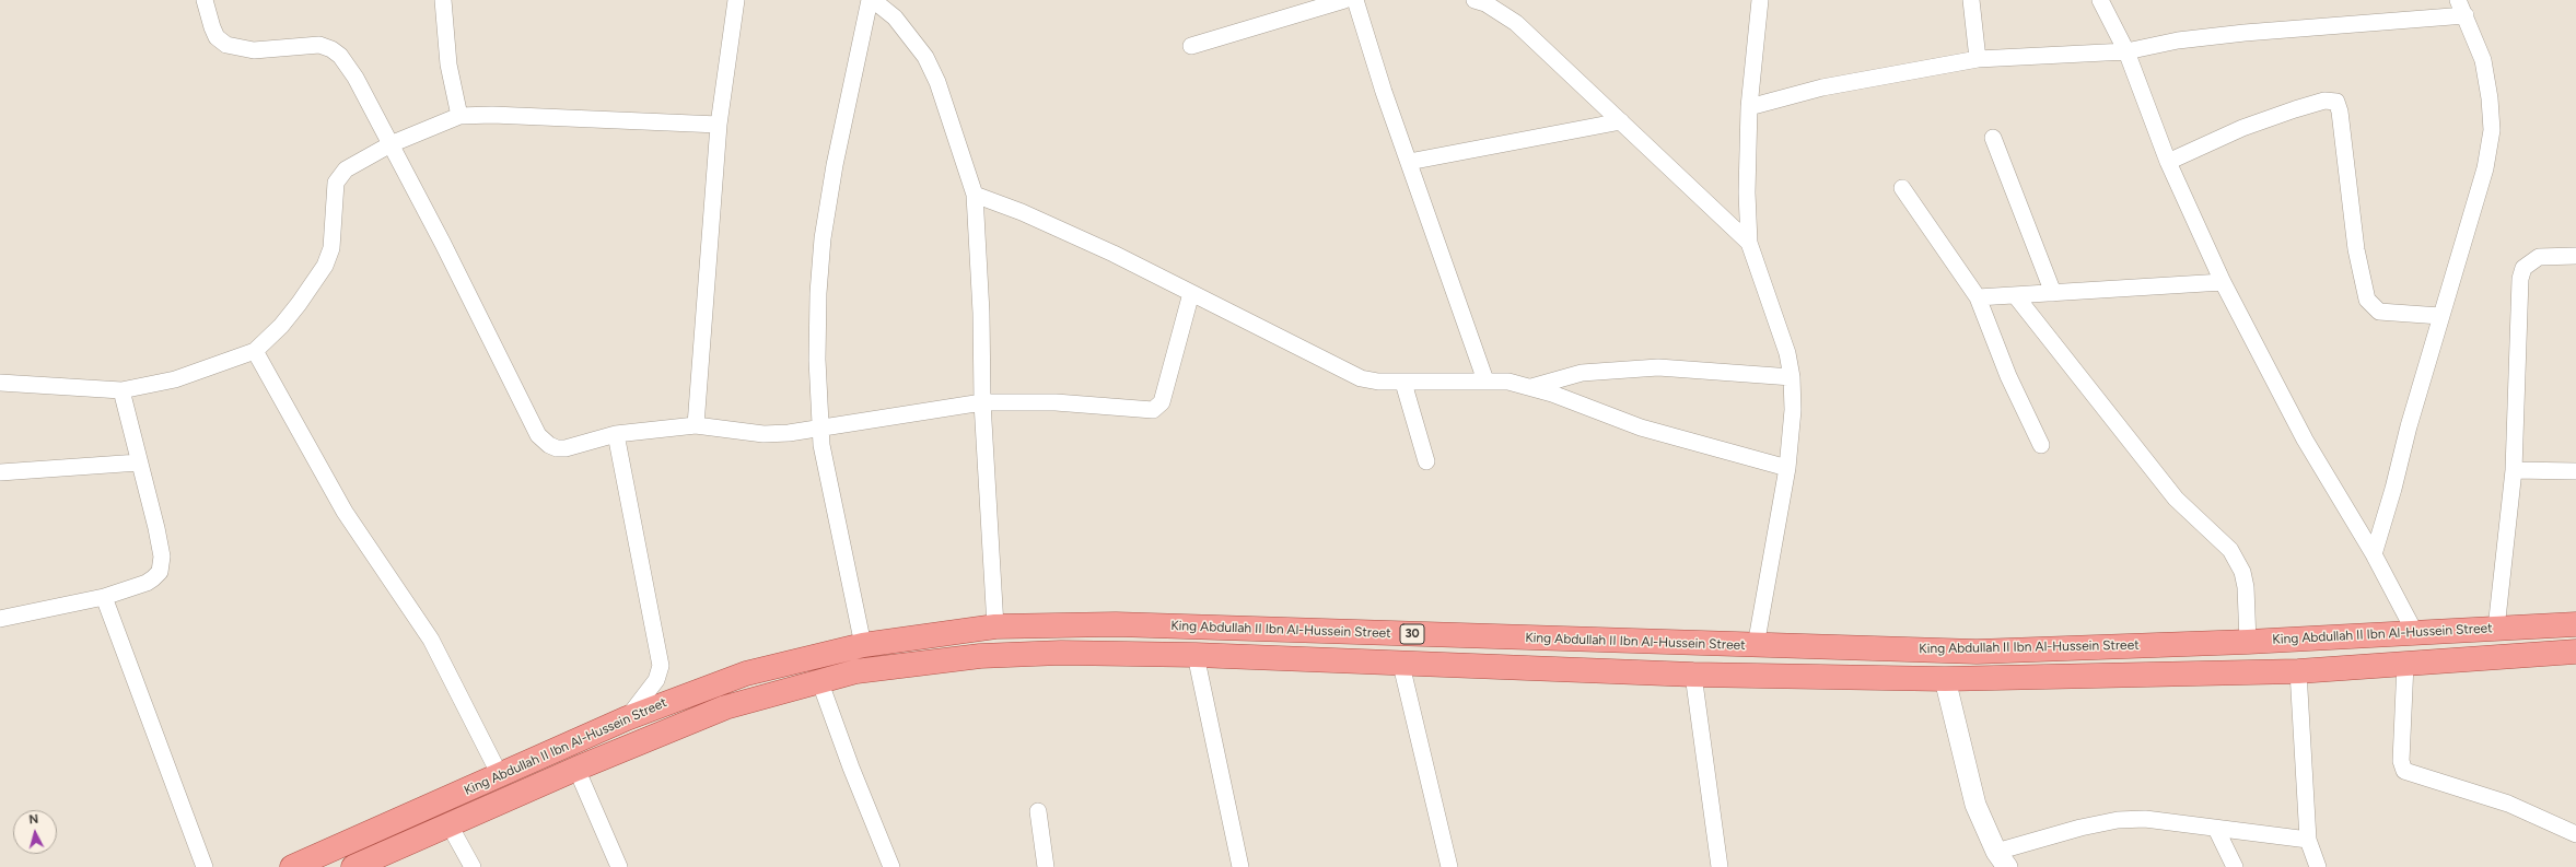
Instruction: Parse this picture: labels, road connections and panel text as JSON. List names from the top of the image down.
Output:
{
  "streets": {
    "main road": ["King Abdullah II Ibn Al-Hussein Street", "30"]
  },
  "north": "top"
}
